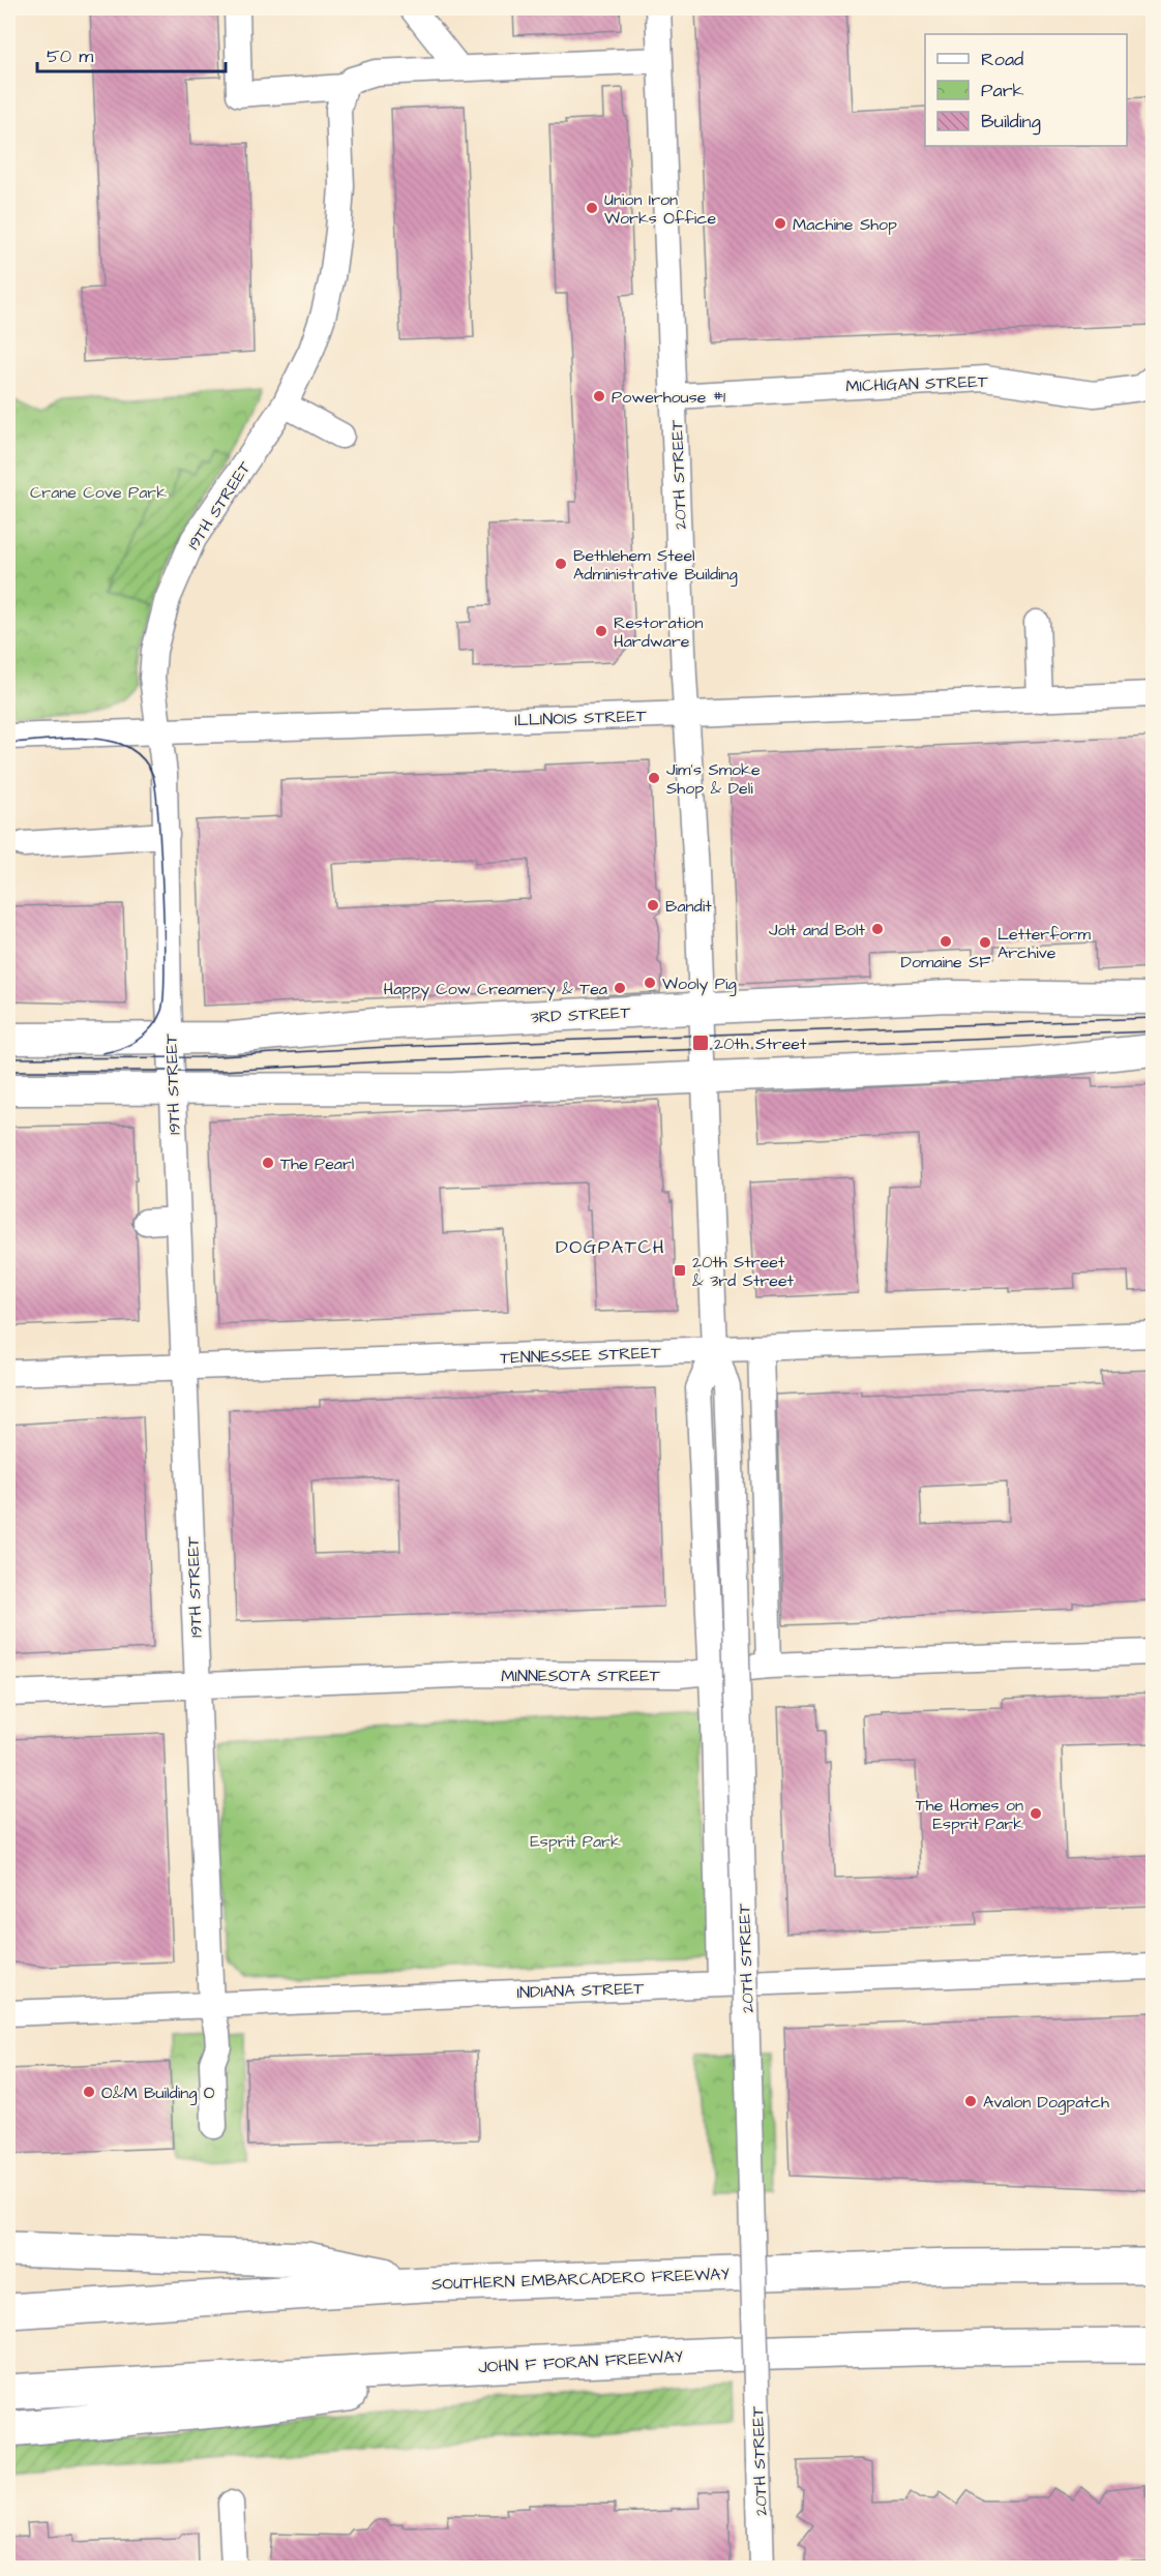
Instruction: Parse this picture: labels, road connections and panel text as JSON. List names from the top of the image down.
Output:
{
  "streets": {
    "highway": ["SOUTHERN EMBARCADERO FREEWAY", "JOHN F FORAN FREEWAY"],
    "main road": ["3RD STREET"],
    "street": [
      "MICHIGAN STREET",
      "20TH STREET",
      "19TH STREET",
      "ILLINOIS STREET",
      "TENNESSEE STREET",
      "MINNESOTA STREET",
      "INDIANA STREET"
    ]
  },
  "crossings": [
    ["MICHIGAN STREET", "20TH STREET"],
    ["20TH STREET", "ILLINOIS STREET"],
    ["20TH STREET", "3RD STREET"],
    ["20TH STREET", "TENNESSEE STREET"],
    ["20TH STREET", "MINNESOTA STREET"],
    ["20TH STREET", "INDIANA STREET"],
    ["19TH STREET", "ILLINOIS STREET"],
    ["19TH STREET", "3RD STREET"],
    ["19TH STREET", "TENNESSEE STREET"],
    ["19TH STREET", "MINNESOTA STREET"],
    ["19TH STREET", "INDIANA STREET"]
  ],
  "districts": ["DOGPATCH"],
  "parks": ["Crane Cove Park", "Esprit Park"],
  "places": {
    "other": [
      "Union Iron Works Office",
      "Machine Shop",
      "Powerhouse #1",
      "Bethlehem Steel Administrative Building",
      "Restoration Hardware",
      "Jim's Smoke Shop & Deli",
      "Bandit",
      "Jolt and Bolt",
      "Domaine SF",
      "Letterform Archive",
      "Wooly Pig",
      "Happy Cow Creamery & Tea",
      "The Pearl",
      "The Homes on Esprit Park",
      "O&M Building O",
      "Avalon Dogpatch"
    ],
    "transit": ["20th Street", "20th Street & 3rd Street"]
  },
  "legend": ["Road", "Park", "Building"],
  "scale_bar": "50 m"
}
